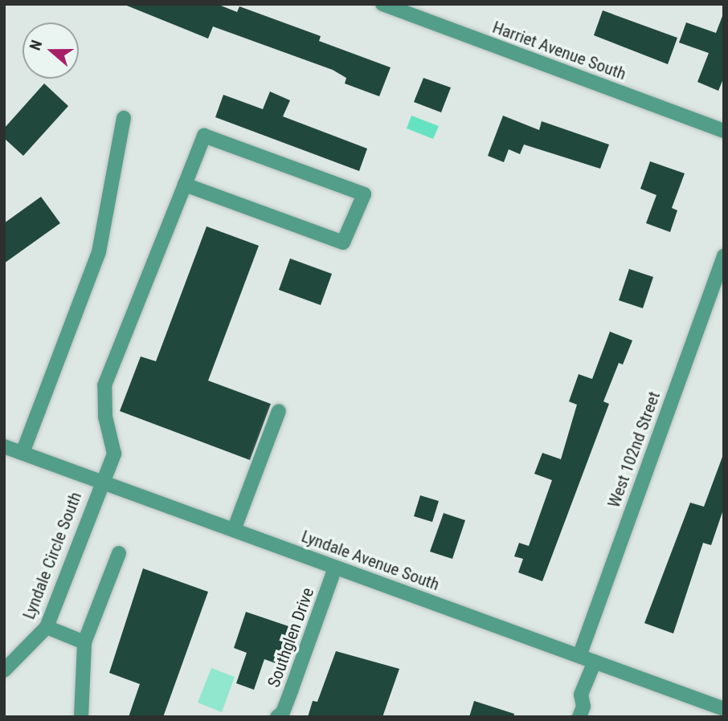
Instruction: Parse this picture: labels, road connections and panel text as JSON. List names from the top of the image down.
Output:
{
  "streets": {
    "street": [
      "Harriet Avenue South",
      "West 102nd Street",
      "Lyndale Circle South",
      "Lyndale Avenue South",
      "Southglen Drive"
    ]
  },
  "crossings": [
    ["West 102nd Street", "Lyndale Avenue South"],
    ["Lyndale Circle South", "Lyndale Avenue South"],
    ["Lyndale Avenue South", "Southglen Drive"]
  ],
  "north": "left"
}
